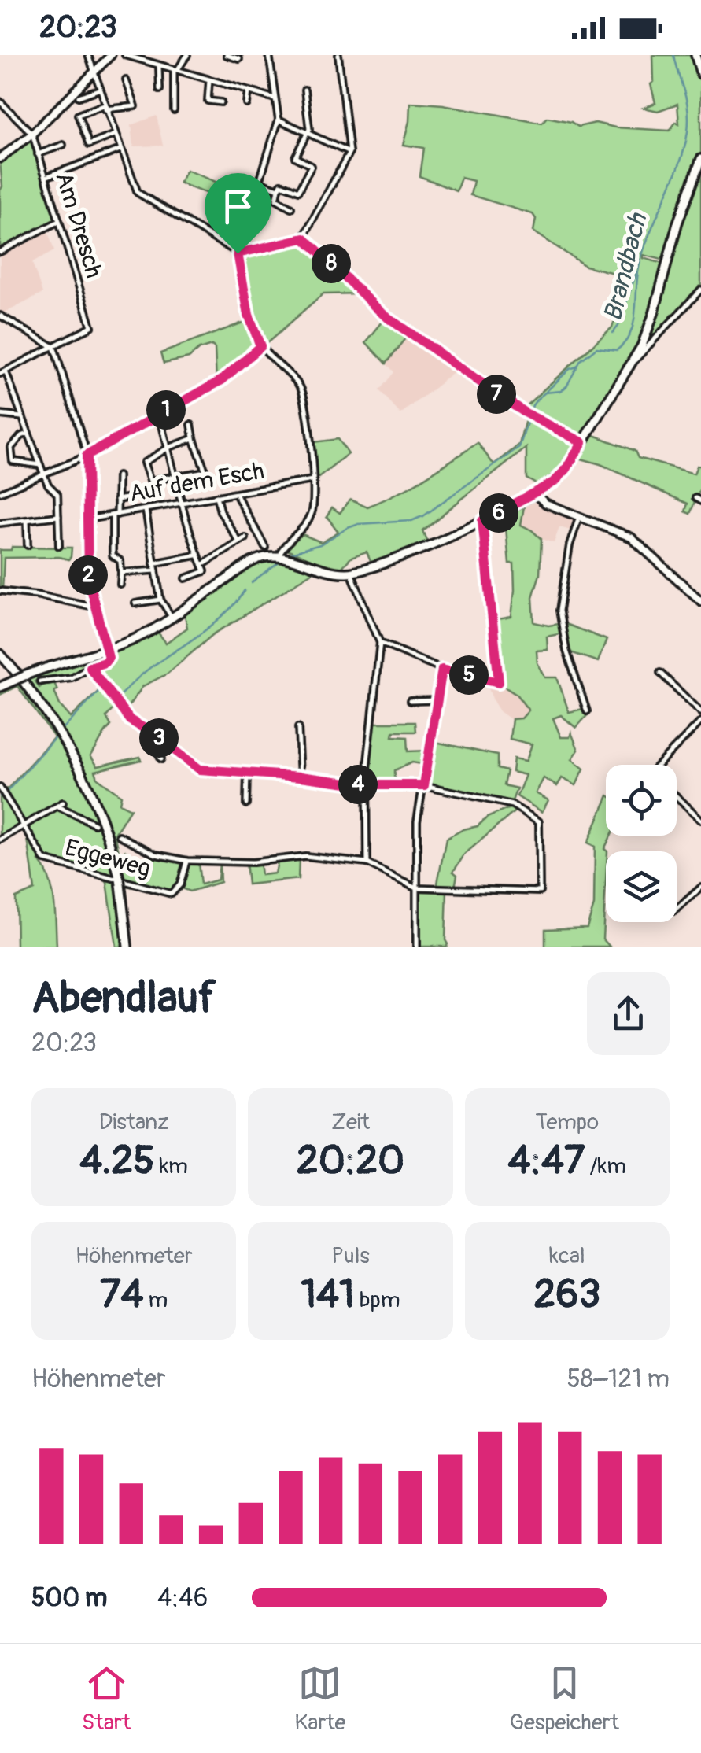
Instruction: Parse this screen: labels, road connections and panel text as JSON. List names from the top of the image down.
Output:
{
  "streets": {
    "street": ["Am Dresch", "Auf dem Esch", "Eggeweg"]
  },
  "water": ["Brandbach"],
  "page": {
    "status": "20:23",
    "pins": [
      "8",
      "7",
      "1",
      "6",
      "2",
      "5",
      "3",
      "4"
    ],
    "heading": ["Abendlauf", "20:23"],
    "stats": [
      ["Distanz", "4.25 km"],
      ["Zeit", "20:20"],
      ["Tempo", "4:47 /km"],
      ["Höhenmeter", "74 m"],
      ["Puls", "141 bpm"],
      ["kcal", "263"]
    ],
    "chart": ["Höhenmeter", "58–121 m"],
    "list": [
      {
        "name": "500 m",
        "note": "4:46"
      }
    ],
    "tabs": ["Start", "Karte", "Gespeichert"]
  }
}
